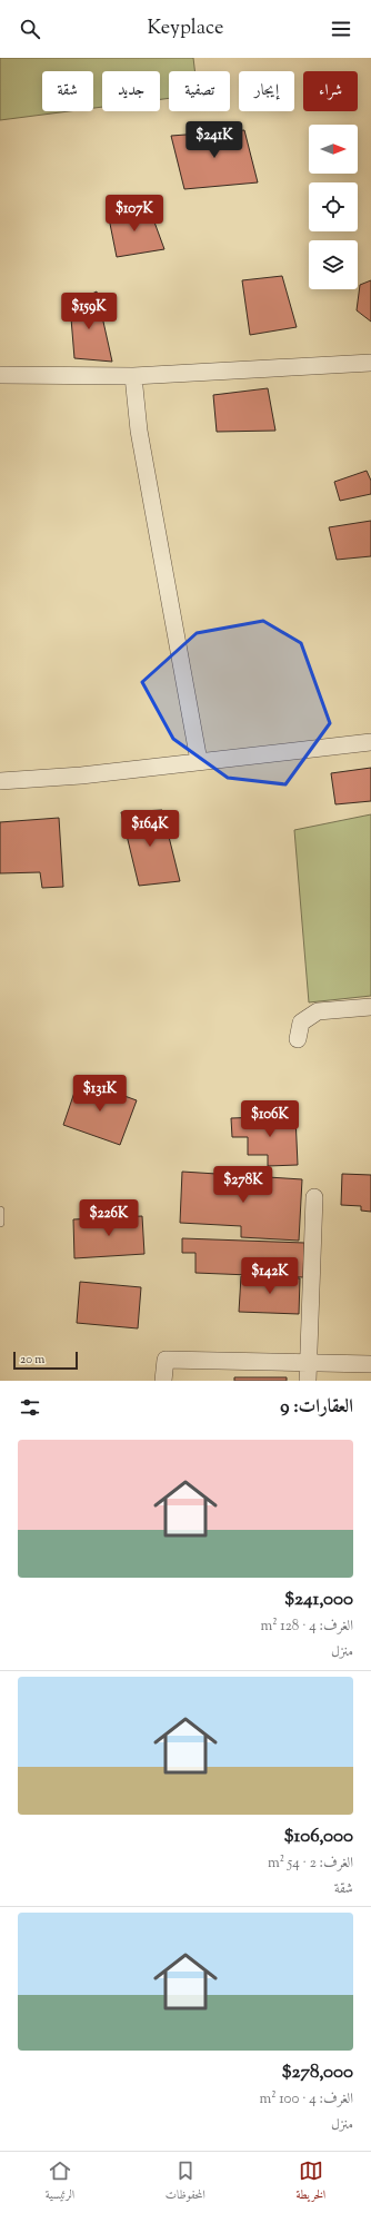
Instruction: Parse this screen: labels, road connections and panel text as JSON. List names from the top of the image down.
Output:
{
  "scale_bar": "20 m",
  "north": "right",
  "page": {
    "header": "Keyplace",
    "chip": [
      "شراء",
      "إيجار",
      "تصفية",
      "جديد",
      "شقة"
    ],
    "price": [
      "$241K",
      "$107K",
      "$159K",
      "$164K",
      "$131K",
      "$106K",
      "$278K",
      "$226K",
      "$142K"
    ],
    "scale": "20 m",
    "heading": "العقارات: 9",
    "list": [
      {
        "name": "$241,000",
        "note": "الغرف: 4 · 128 m² · منزل"
      },
      {
        "name": "$106,000",
        "note": "الغرف: 2 · 54 m² · شقة"
      },
      {
        "name": "$278,000",
        "note": "الغرف: 4 · 100 m² · منزل"
      }
    ],
    "tabs": ["الخريطة", "المحفوظات", "الرئيسية"]
  }
}
